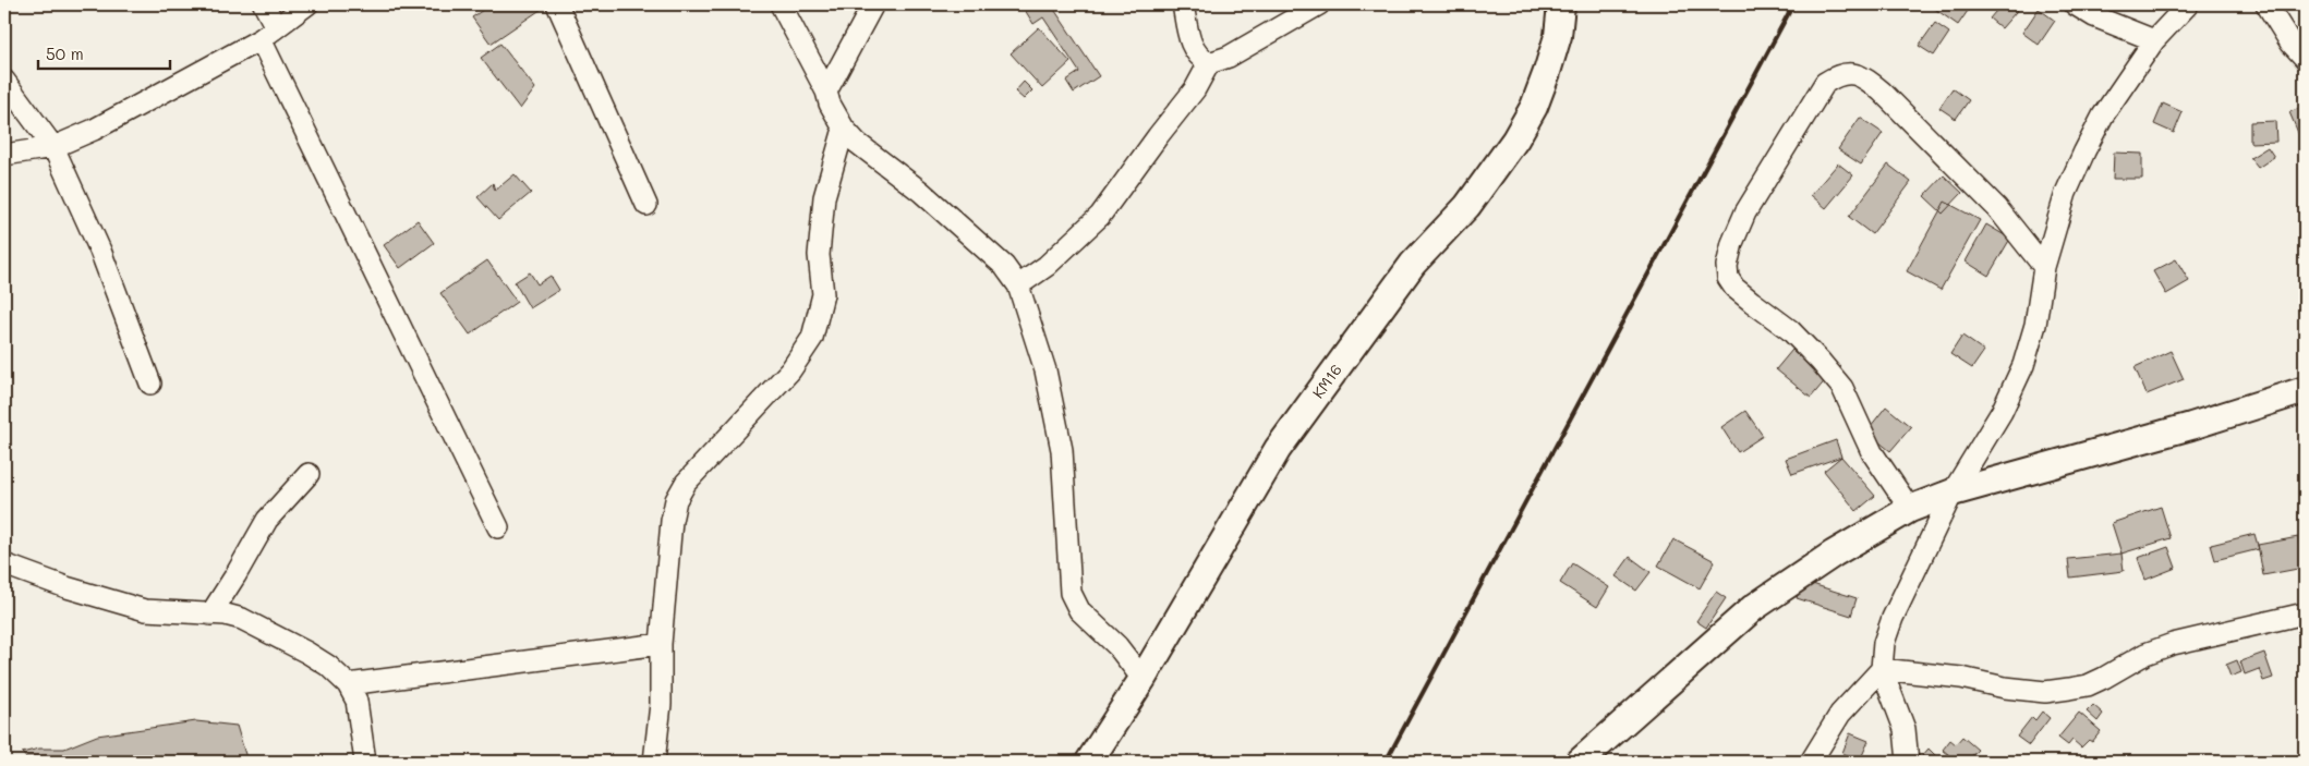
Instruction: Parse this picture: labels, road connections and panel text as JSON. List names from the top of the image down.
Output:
{
  "streets": {
    "street": ["KM16"]
  },
  "scale_bar": "50 m"
}
